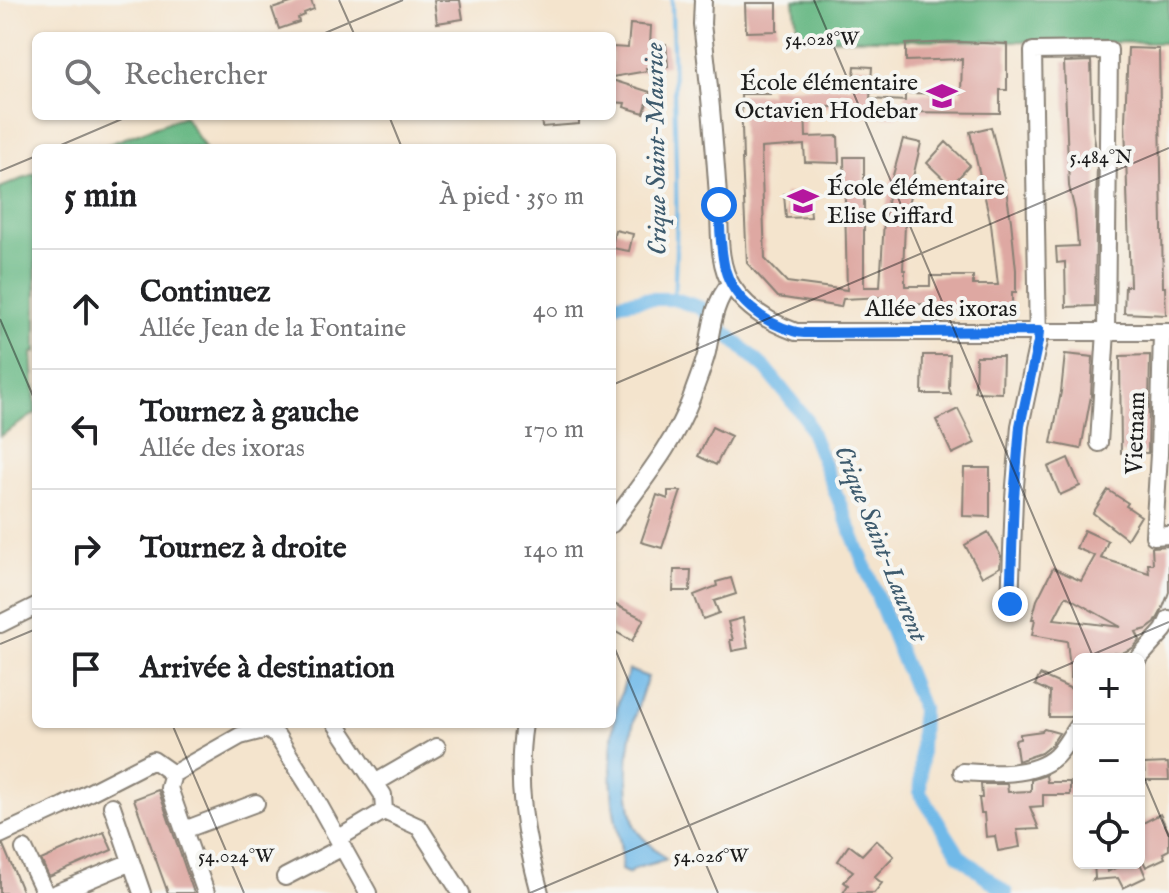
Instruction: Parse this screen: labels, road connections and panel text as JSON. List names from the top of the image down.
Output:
{
  "streets": {
    "street": ["Allée des ixoras", "Vietnam"]
  },
  "crossings": [
    ["Allée des ixoras", "Vietnam"]
  ],
  "water": ["Crique Saint-Maurice", "Crique Saint-Laurent"],
  "places": {
    "school or university": ["École élémentaire Octavien Hodebar", "École élémentaire Elise Giffard"]
  },
  "page": {
    "search": "Rechercher",
    "heading": ["5 min", "À pied · 350 m"],
    "list": [
      ["Continuez", "Allée Jean de la Fontaine", "40 m"],
      ["Tournez à gauche", "Allée des ixoras", "170 m"],
      ["Tournez à droite", "140 m"],
      "Arrivée à destination"
    ],
    "map_buttons": ["+", "−"]
  },
  "coordinates": [
    "54.028°W",
    "5.484°N",
    "54.024°W",
    "54.026°W"
  ]
}
